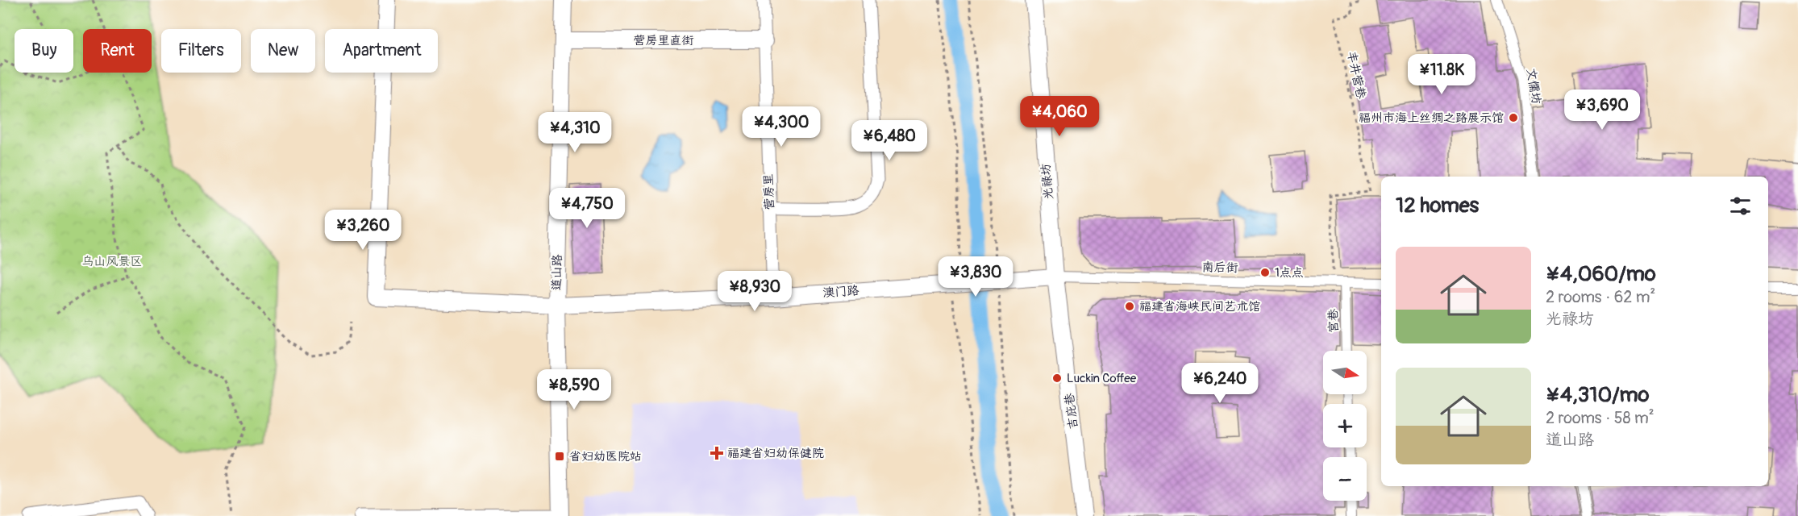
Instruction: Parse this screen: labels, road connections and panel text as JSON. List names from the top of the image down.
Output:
{
  "streets": {
    "street": [
      "营房里直街",
      "文儒坊",
      "光禄坊",
      "营房里",
      "南后街",
      "道山路",
      "澳门路",
      "宫巷",
      "吉庇巷"
    ],
    "path": ["丰井营巷"]
  },
  "crossings": [
    ["营房里直街", "营房里"],
    ["营房里直街", "道山路"],
    ["丰井营巷", "南后街"],
    ["光禄坊", "南后街"],
    ["光禄坊", "吉庇巷"],
    ["营房里", "澳门路"],
    ["南后街", "宫巷"],
    ["南后街", "吉庇巷"],
    ["道山路", "澳门路"]
  ],
  "parks": ["乌山风景区"],
  "places": {
    "other": [
      "福州市海上丝绸之路展示馆",
      "1点点",
      "福建省海峡民间艺术馆",
      "Luckin Coffee"
    ],
    "health": ["福建省妇幼保健院"],
    "transit": ["省妇幼医院站"]
  },
  "north": "right",
  "page": {
    "chip": [
      "Buy",
      "Rent",
      "Filters",
      "New",
      "Apartment"
    ],
    "price": [
      "¥11.8K",
      "¥3,690",
      "¥4,060",
      "¥4,300",
      "¥4,310",
      "¥6,480",
      "¥4,750",
      "¥3,260",
      "¥3,830",
      "¥8,930",
      "¥6,240",
      "¥8,590"
    ],
    "heading": "12 homes",
    "list": [
      {
        "name": "¥4,060/mo",
        "note": "2 rooms · 62 m² · 光禄坊"
      },
      {
        "name": "¥4,310/mo",
        "note": "2 rooms · 58 m² · 道山路"
      }
    ],
    "map_buttons": ["+", "−"]
  }
}
